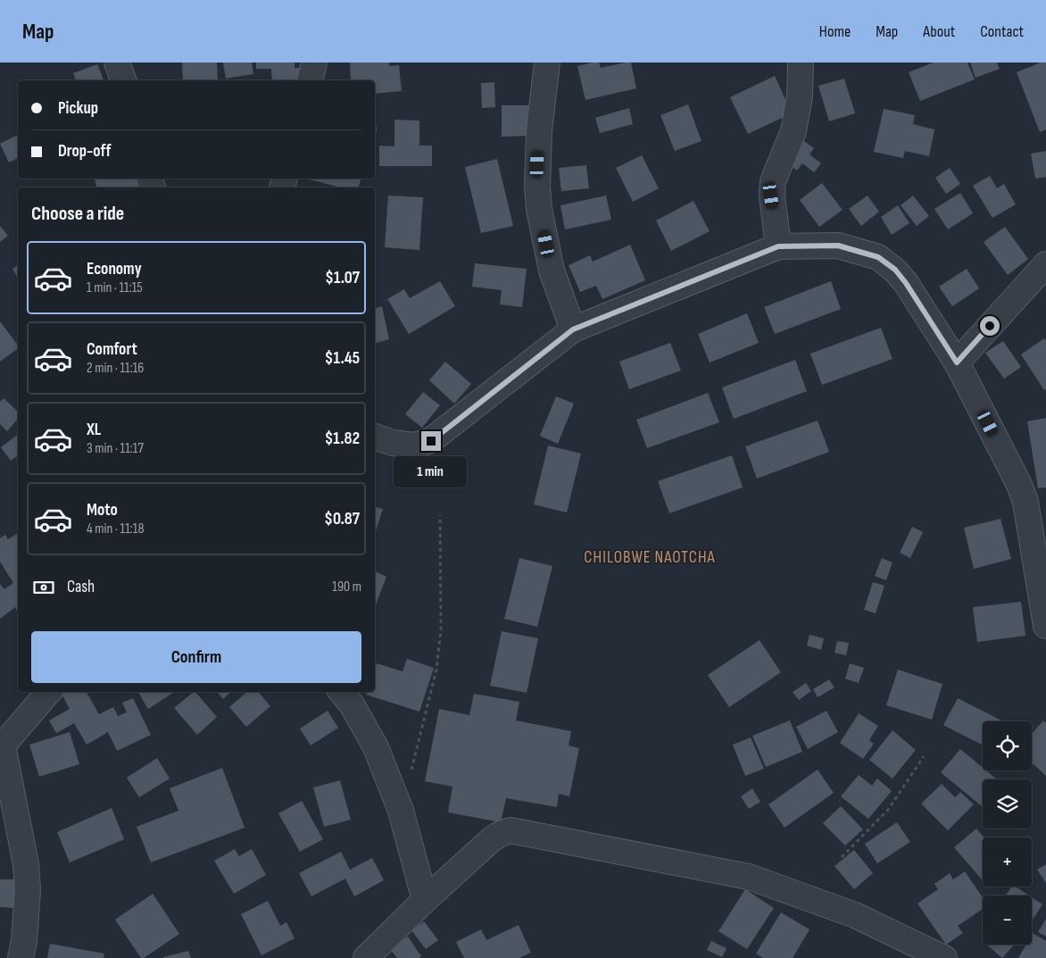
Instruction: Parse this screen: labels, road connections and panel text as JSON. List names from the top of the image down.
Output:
{
  "districts": ["CHILOBWE NAOTCHA"],
  "page": {
    "header": "Map",
    "nav": [
      "Home",
      "Map",
      "About",
      "Contact"
    ],
    "banner": ["Pickup", "Drop-off"],
    "heading": "Choose a ride",
    "list": [
      {
        "name": "Economy",
        "note": "1 min · 11:15",
        "value": "$1.07"
      },
      {
        "name": "Comfort",
        "note": "2 min · 11:16",
        "value": "$1.45"
      },
      {
        "name": "XL",
        "note": "3 min · 11:17",
        "value": "$1.82"
      },
      {
        "name": "Moto",
        "note": "4 min · 11:18",
        "value": "$0.87"
      }
    ],
    "bubble": "1 min",
    "pay": ["Cash", "190 m"],
    "buttons": "Confirm",
    "map_buttons": ["+", "−"]
  }
}
